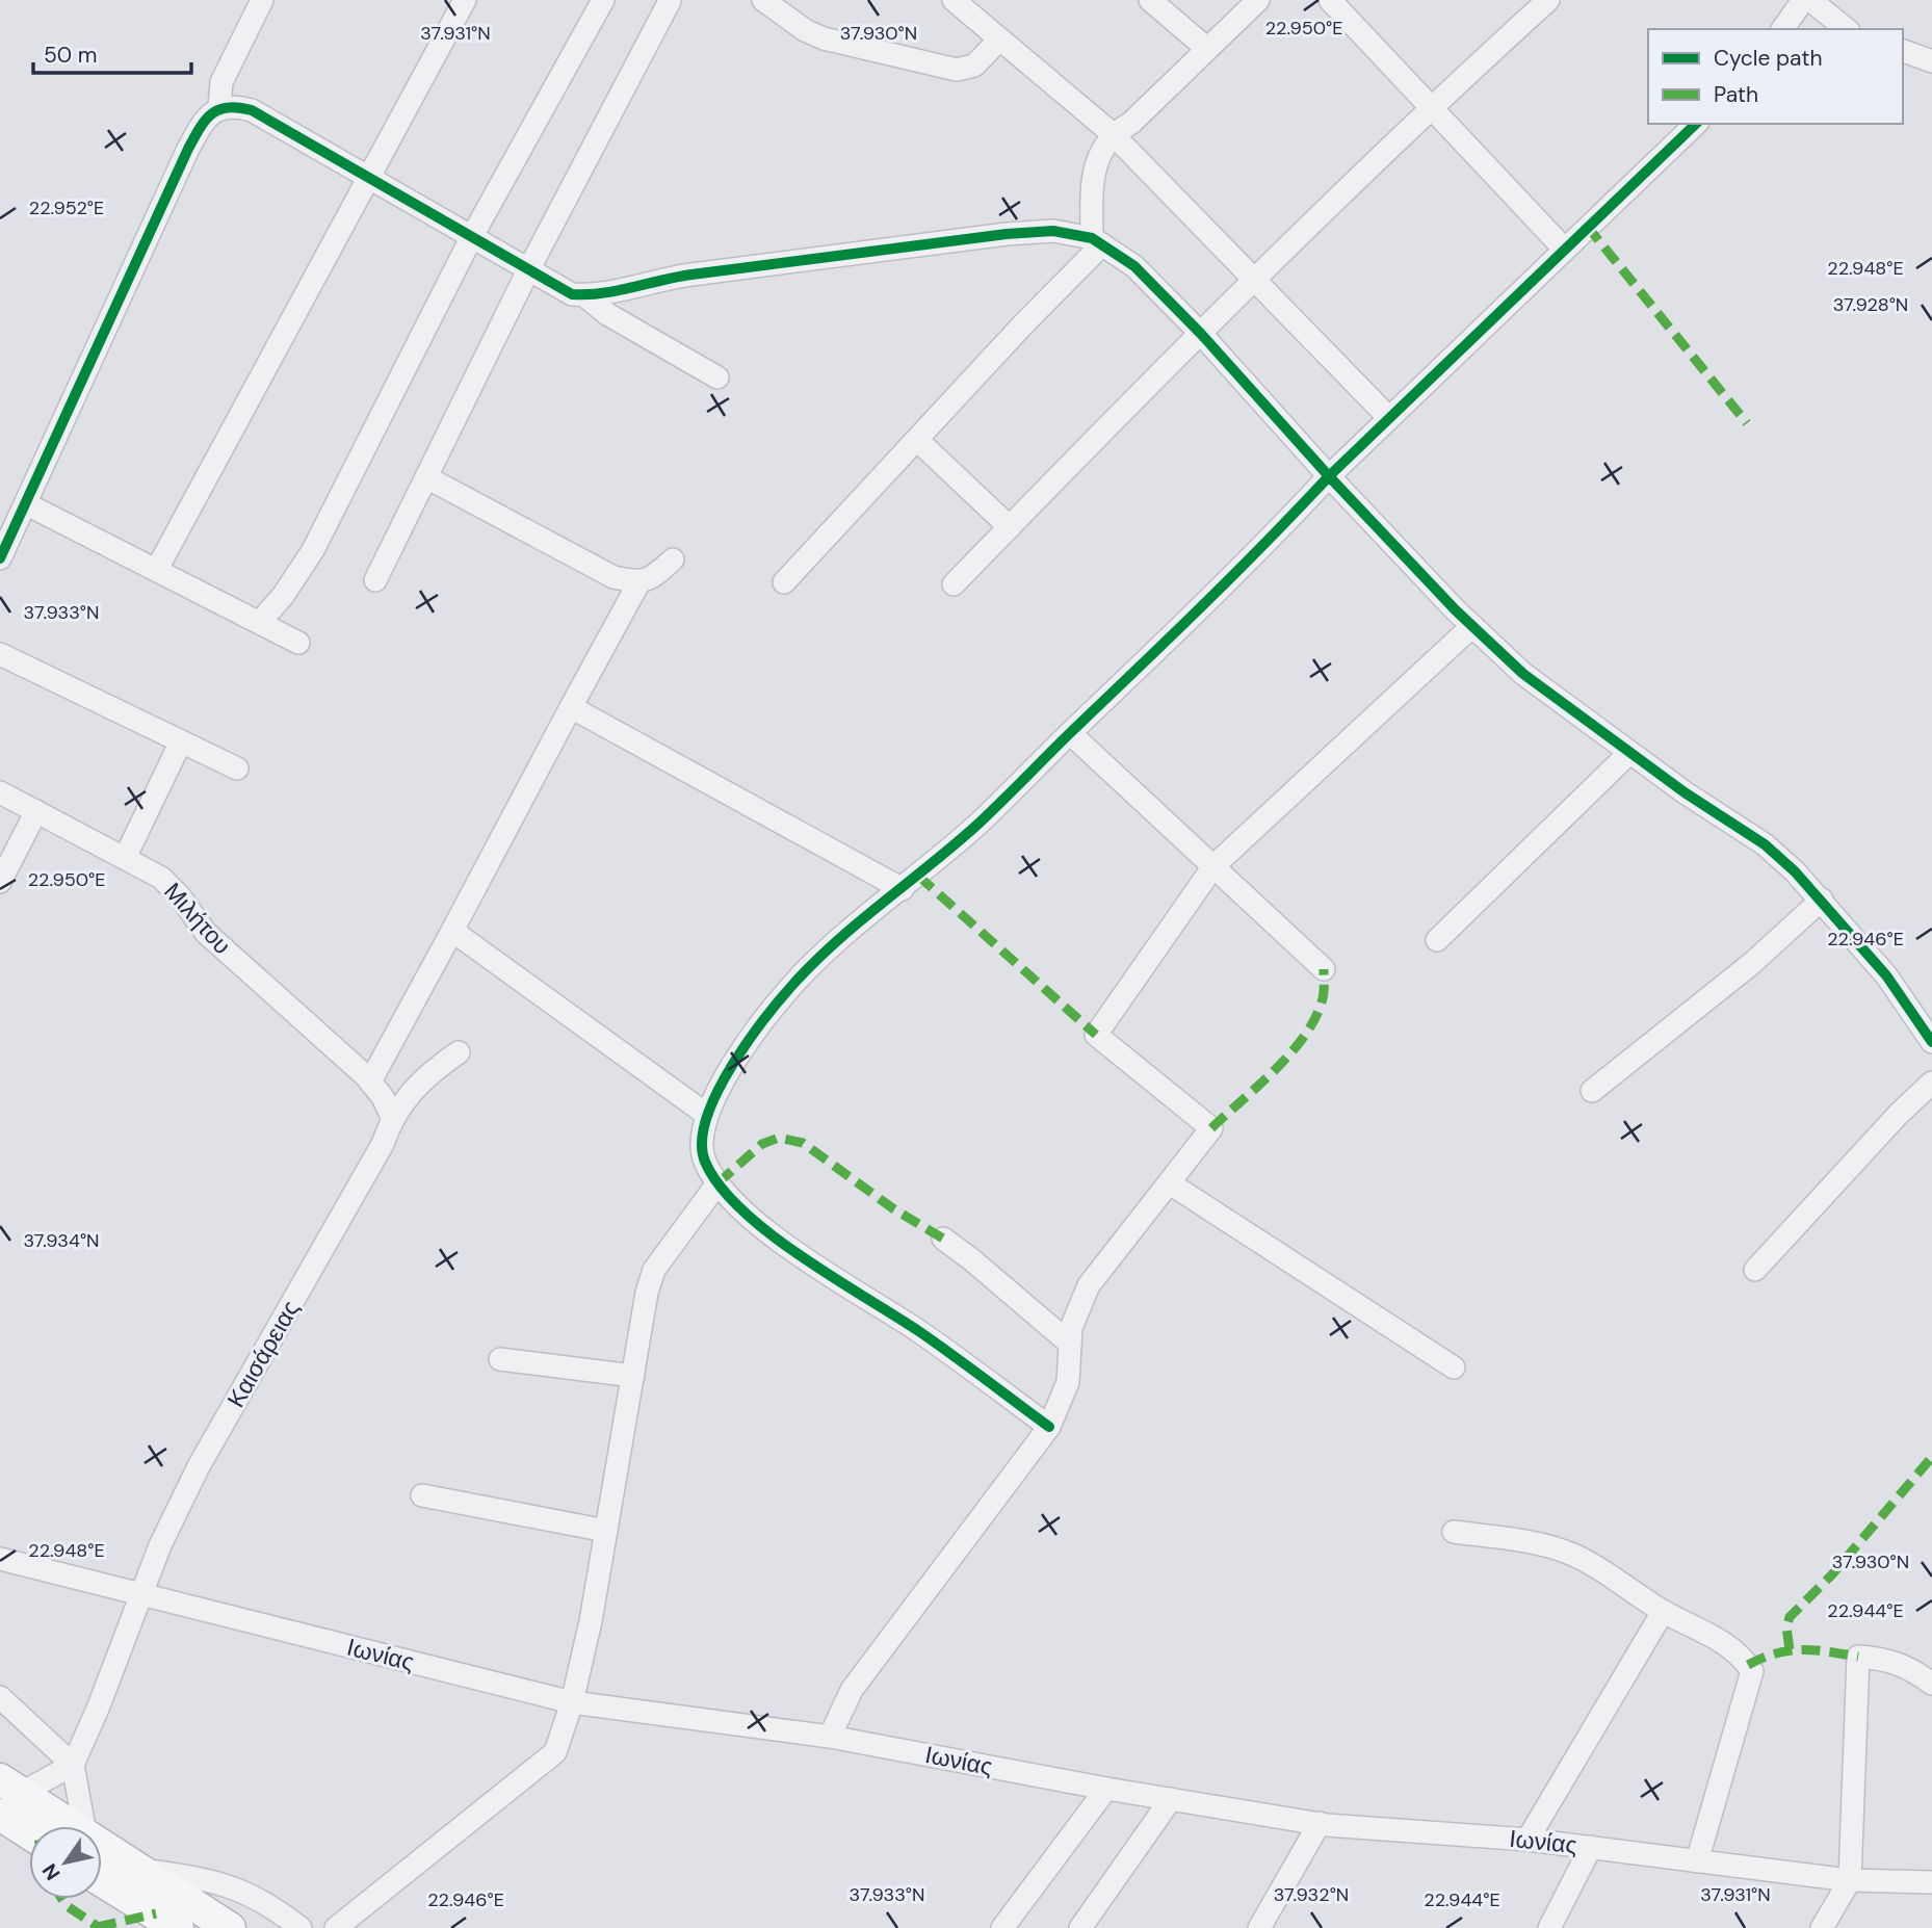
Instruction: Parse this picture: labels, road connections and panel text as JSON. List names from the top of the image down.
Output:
{
  "streets": {
    "street": ["Μιλήτου", "Καισάρειας", "Ιωνίας"]
  },
  "crossings": [
    ["Μιλήτου", "Καισάρειας"],
    ["Καισάρειας", "Ιωνίας"]
  ],
  "legend": ["Cycle path", "Path"],
  "scale_bar": "50 m",
  "north": "bottom left",
  "coordinates": [
    "22.950°E",
    "37.931°N",
    "37.930°N",
    "22.952°E",
    "22.948°E",
    "37.928°N",
    "37.933°N",
    "22.946°E",
    "37.934°N",
    "22.944°E",
    "37.932°N"
  ]
}
